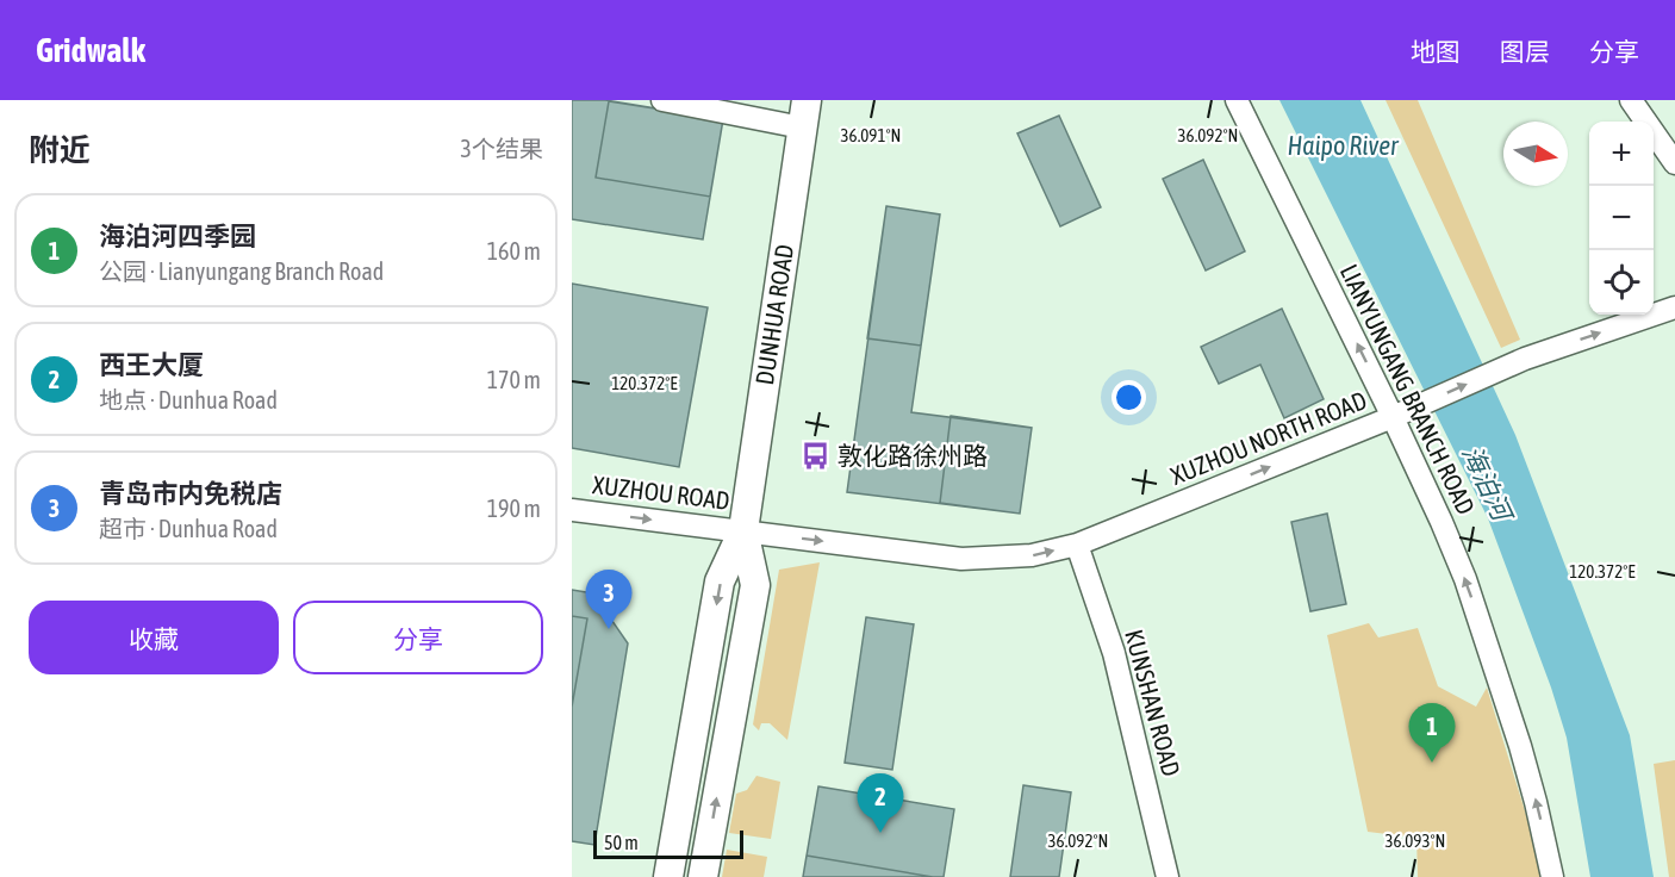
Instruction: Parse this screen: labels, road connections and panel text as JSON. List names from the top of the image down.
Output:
{
  "streets": {
    "main road": ["DUNHUA ROAD"],
    "street": [
      "LIANYUNGANG BRANCH ROAD",
      "XUZHOU NORTH ROAD",
      "XUZHOU ROAD",
      "KUNSHAN ROAD"
    ]
  },
  "crossings": [
    ["DUNHUA ROAD", "XUZHOU NORTH ROAD"],
    ["DUNHUA ROAD", "XUZHOU ROAD"],
    ["LIANYUNGANG BRANCH ROAD", "XUZHOU NORTH ROAD"],
    ["XUZHOU NORTH ROAD", "XUZHOU ROAD"],
    ["XUZHOU NORTH ROAD", "KUNSHAN ROAD"]
  ],
  "one_way": ["LIANYUNGANG BRANCH ROAD", "XUZHOU NORTH ROAD", "XUZHOU ROAD"],
  "water": ["Haipo River", "海泊河"],
  "places": {
    "bus stop": ["敦化路徐州路"]
  },
  "scale_bar": "50 m",
  "north": "right",
  "page": {
    "header": "Gridwalk",
    "nav": ["地图", "图层", "分享"],
    "heading": ["附近", "3个结果"],
    "map_buttons": ["+", "−"],
    "list": [
      {
        "mark": "1",
        "name": "海泊河四季园",
        "note": "公园 · Lianyungang Branch Road",
        "value": "160 m"
      },
      {
        "mark": "2",
        "name": "西王大厦",
        "note": "地点 · Dunhua Road",
        "value": "170 m"
      },
      {
        "mark": "3",
        "name": "青岛市内免税店",
        "note": "超市 · Dunhua Road",
        "value": "190 m"
      }
    ],
    "pins": ["3", "1", "2"],
    "buttons": ["收藏", "分享"],
    "scale": "50 m"
  },
  "coordinates": [
    "36.091°N",
    "36.092°N",
    "120.372°E",
    "36.093°N"
  ]
}
